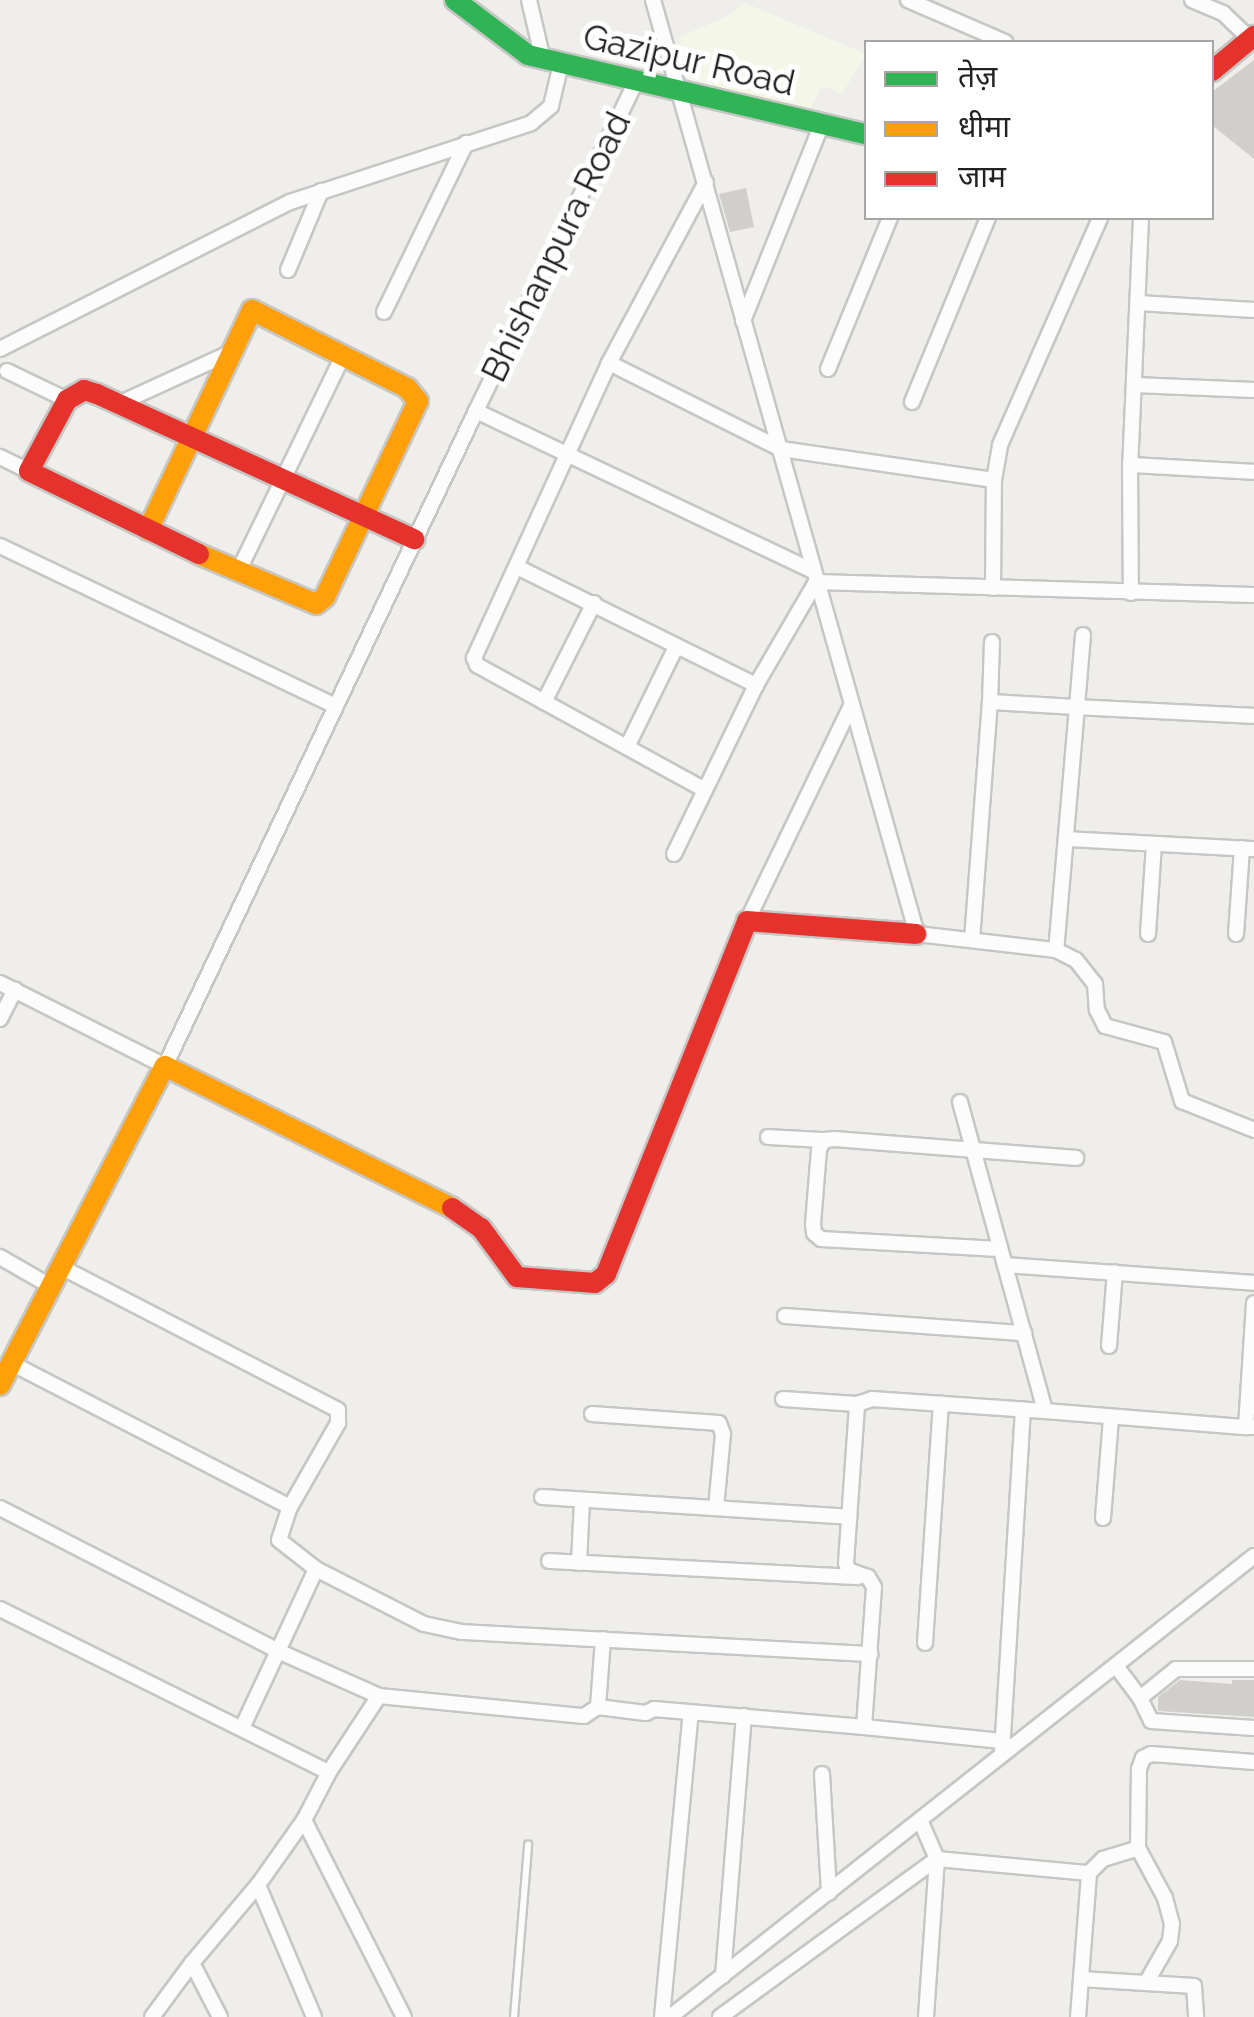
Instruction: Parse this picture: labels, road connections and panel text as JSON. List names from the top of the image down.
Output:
{
  "streets": {
    "street": ["Gazipur Road", "Bhishanpura Road"]
  },
  "crossings": [
    ["Gazipur Road", "Bhishanpura Road"]
  ],
  "legend": ["तेज़", "धीमा", "जाम"]
}
